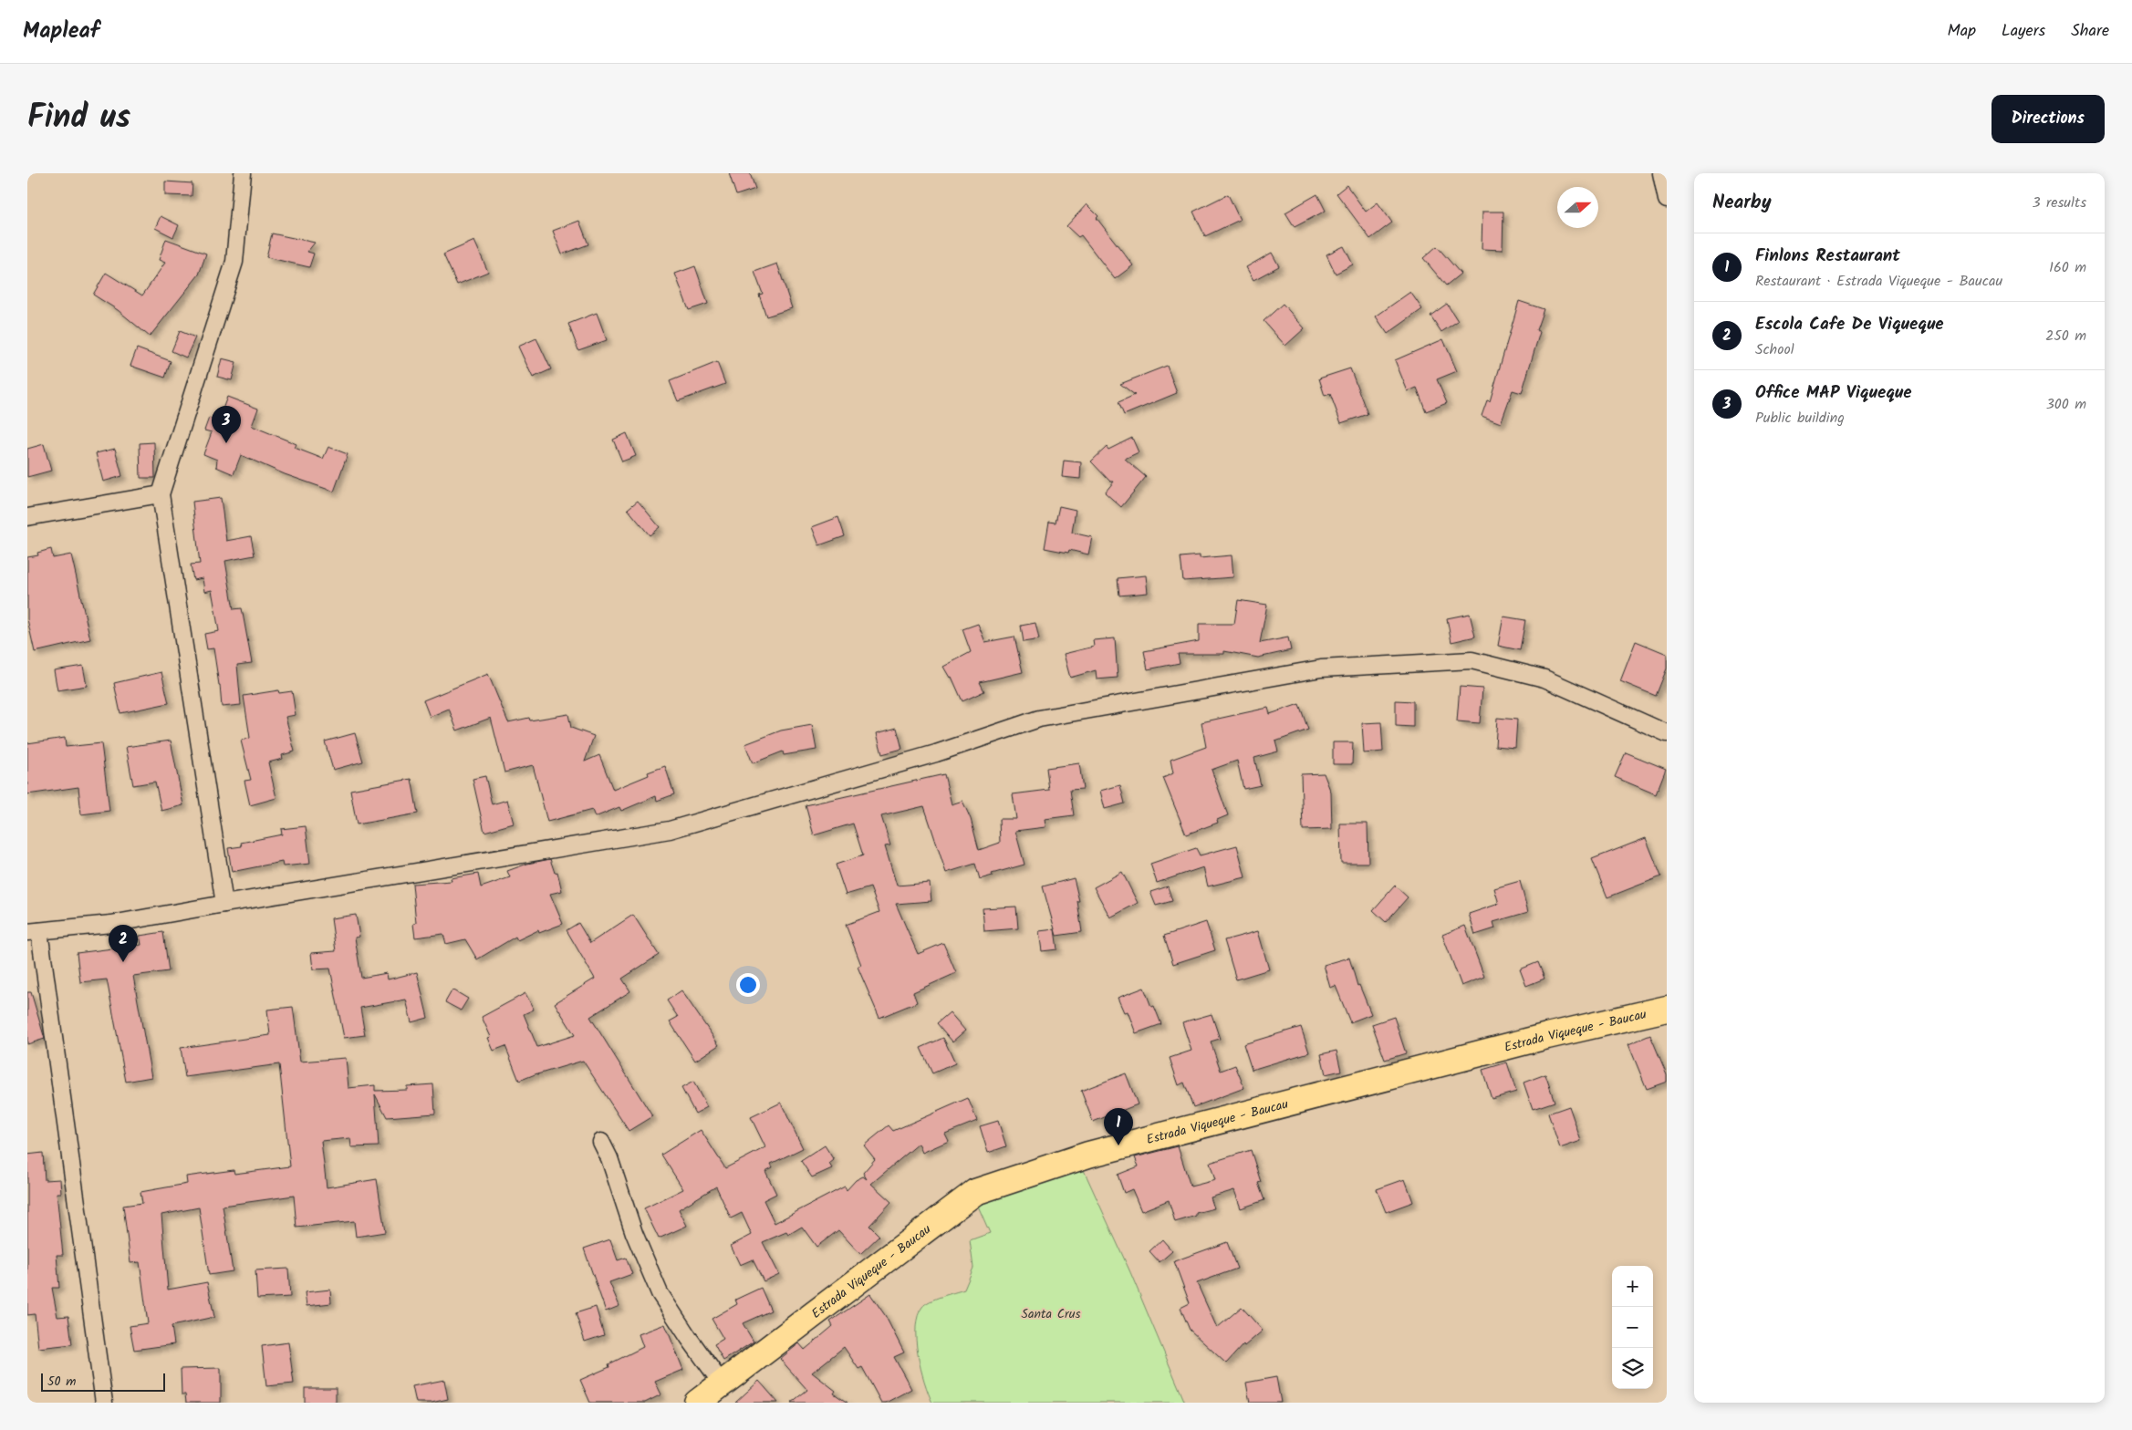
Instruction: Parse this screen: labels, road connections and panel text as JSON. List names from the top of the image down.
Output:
{
  "streets": {
    "main road": ["Estrada Viqueque - Baucau"]
  },
  "parks": ["Santa Crus"],
  "scale_bar": "50 m",
  "north": "right",
  "page": {
    "header": "Mapleaf",
    "nav": ["Map", "Layers", "Share"],
    "title": "Find us",
    "buttons": "Directions",
    "heading": ["Nearby", "3 results"],
    "list": [
      {
        "mark": "1",
        "name": "Finlons Restaurant",
        "note": "Restaurant · Estrada Viqueque - Baucau",
        "value": "160 m"
      },
      {
        "mark": "2",
        "name": "Escola Cafe De Viqueque",
        "note": "School",
        "value": "250 m"
      },
      {
        "mark": "3",
        "name": "Office MAP Viqueque",
        "note": "Public building",
        "value": "300 m"
      }
    ],
    "pins": ["3", "2", "1"],
    "map_buttons": ["+", "−"],
    "scale": "50 m"
  }
}
